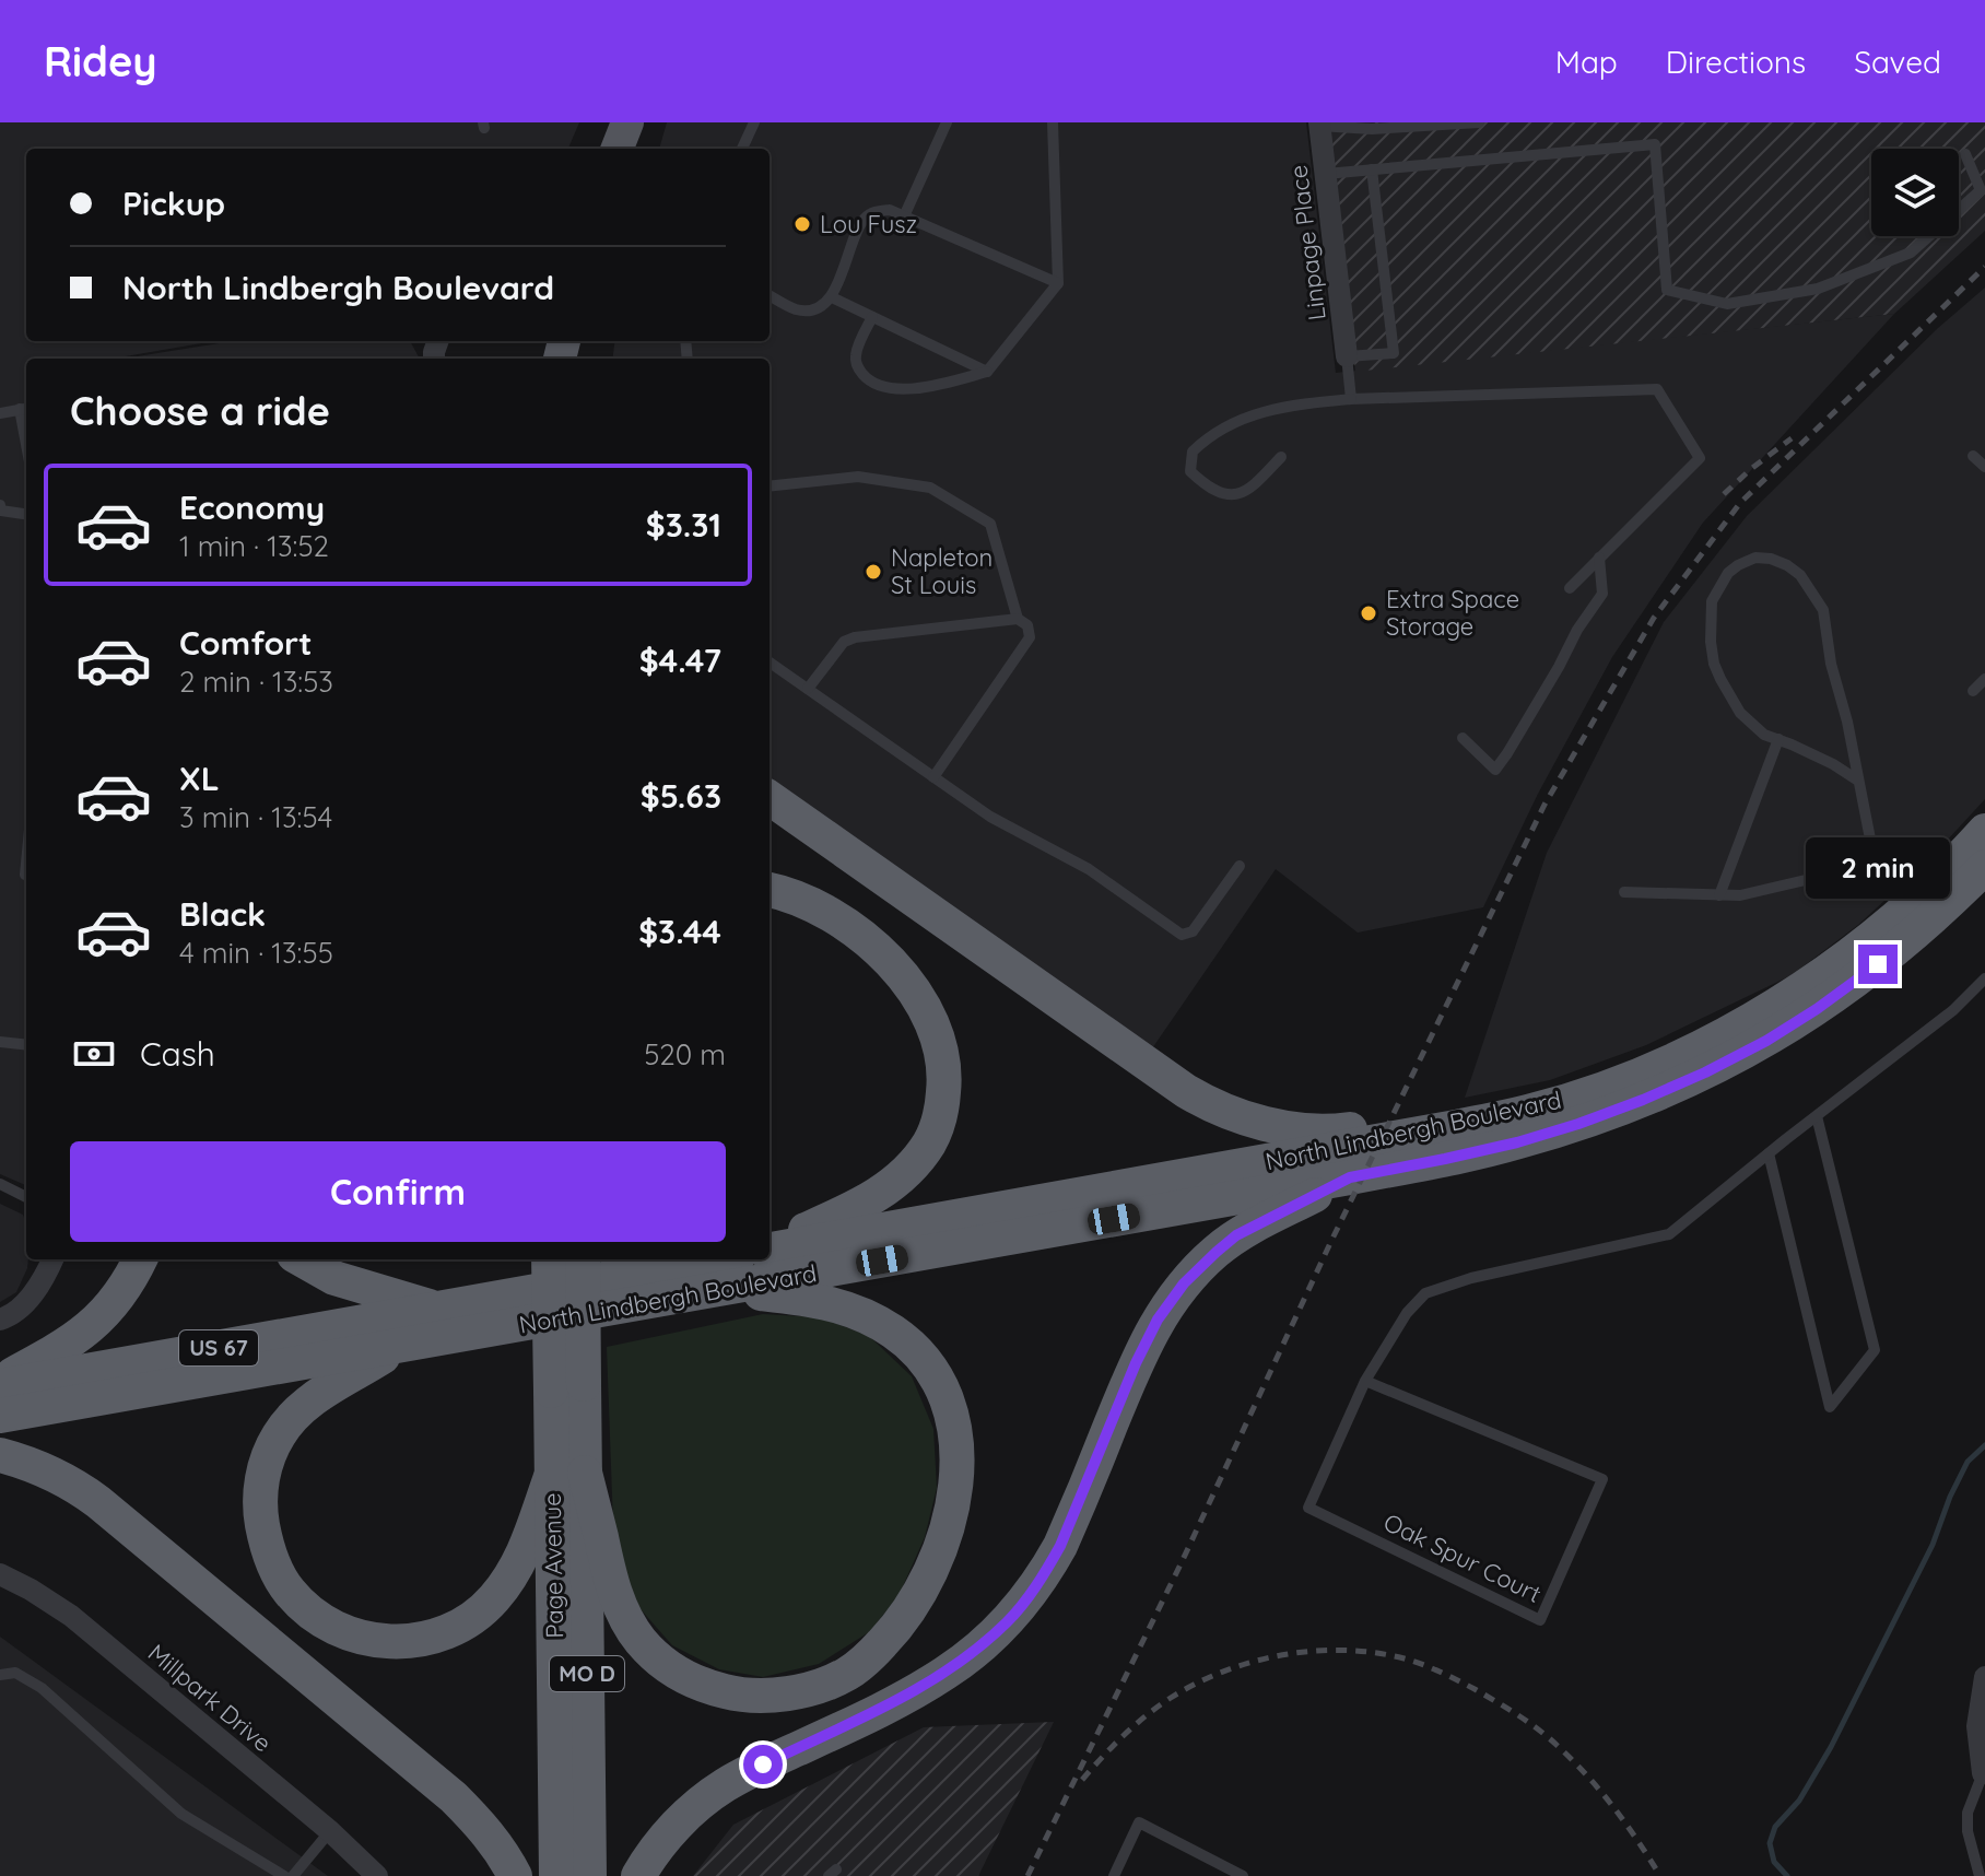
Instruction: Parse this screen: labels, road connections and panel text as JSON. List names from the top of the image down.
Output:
{
  "streets": {
    "highway": [
      "North Lindbergh Boulevard",
      "US 67",
      "Page Avenue",
      "MO D"
    ],
    "street": ["Linpage Place", "Millpark Drive"],
    "lane": ["Oak Spur Court"]
  },
  "places": ["Lou Fusz", "Napleton St Louis", "Extra Space Storage"],
  "page": {
    "header": "Ridey",
    "nav": ["Map", "Directions", "Saved"],
    "banner": ["Pickup", "North Lindbergh Boulevard"],
    "heading": "Choose a ride",
    "list": [
      {
        "name": "Economy",
        "note": "1 min · 13:52",
        "value": "$3.31"
      },
      {
        "name": "Comfort",
        "note": "2 min · 13:53",
        "value": "$4.47"
      },
      {
        "name": "XL",
        "note": "3 min · 13:54",
        "value": "$5.63"
      },
      {
        "name": "Black",
        "note": "4 min · 13:55",
        "value": "$3.44"
      }
    ],
    "bubble": "2 min",
    "pay": ["Cash", "520 m"],
    "buttons": "Confirm"
  }
}
